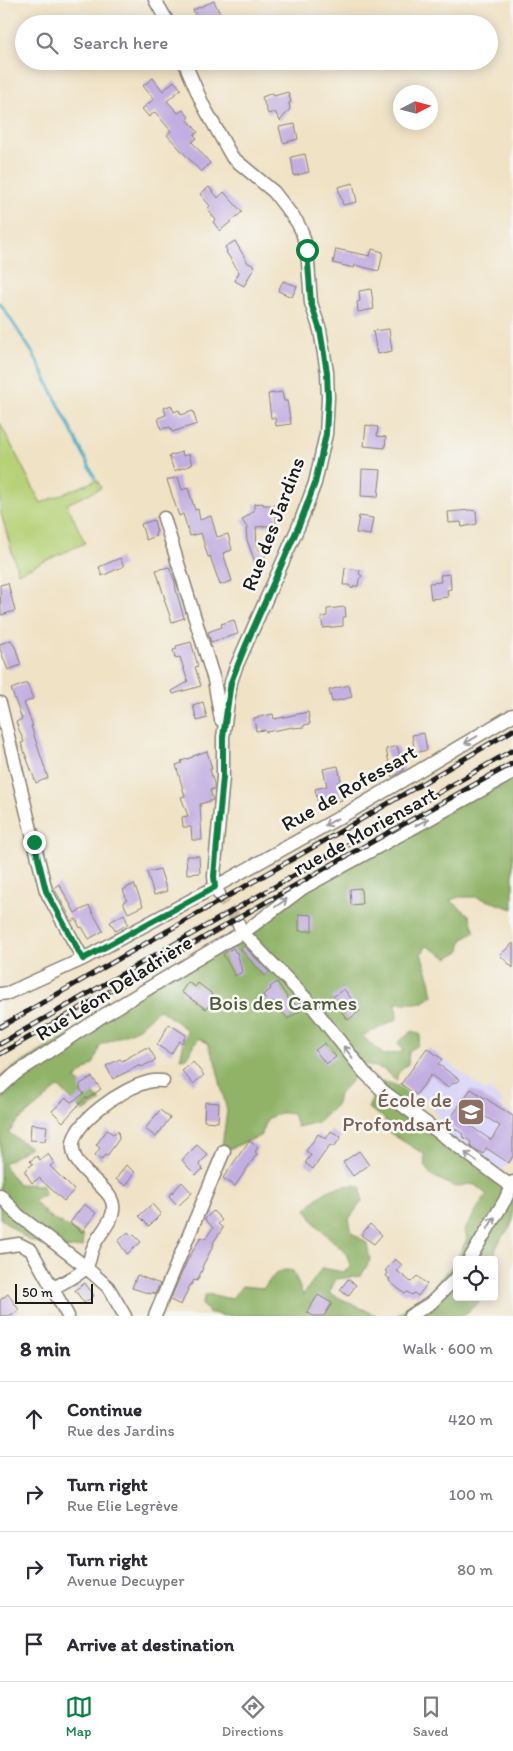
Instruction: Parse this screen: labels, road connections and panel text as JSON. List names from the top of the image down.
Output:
{
  "streets": {
    "street": [
      "Rue des Jardins",
      "Rue de Rofessart",
      "rue de Moriensart",
      "Rue Léon Deladrière"
    ]
  },
  "crossings": [
    ["Rue des Jardins", "Rue de Rofessart"],
    ["rue de Moriensart", "Rue Léon Deladrière"]
  ],
  "one_way": ["Rue de Rofessart", "rue de Moriensart"],
  "parks": ["Bois des Carmes"],
  "places": {
    "school or university": ["École de Profondsart"]
  },
  "scale_bar": "50 m",
  "north": "right",
  "page": {
    "search": "Search here",
    "scale": "50 m",
    "heading": ["8 min", "Walk · 600 m"],
    "list": [
      ["Continue", "Rue des Jardins", "420 m"],
      ["Turn right", "Rue Elie Legrève", "100 m"],
      ["Turn right", "Avenue Decuyper", "80 m"],
      "Arrive at destination"
    ],
    "nav": ["Map", "Directions", "Saved"]
  }
}
